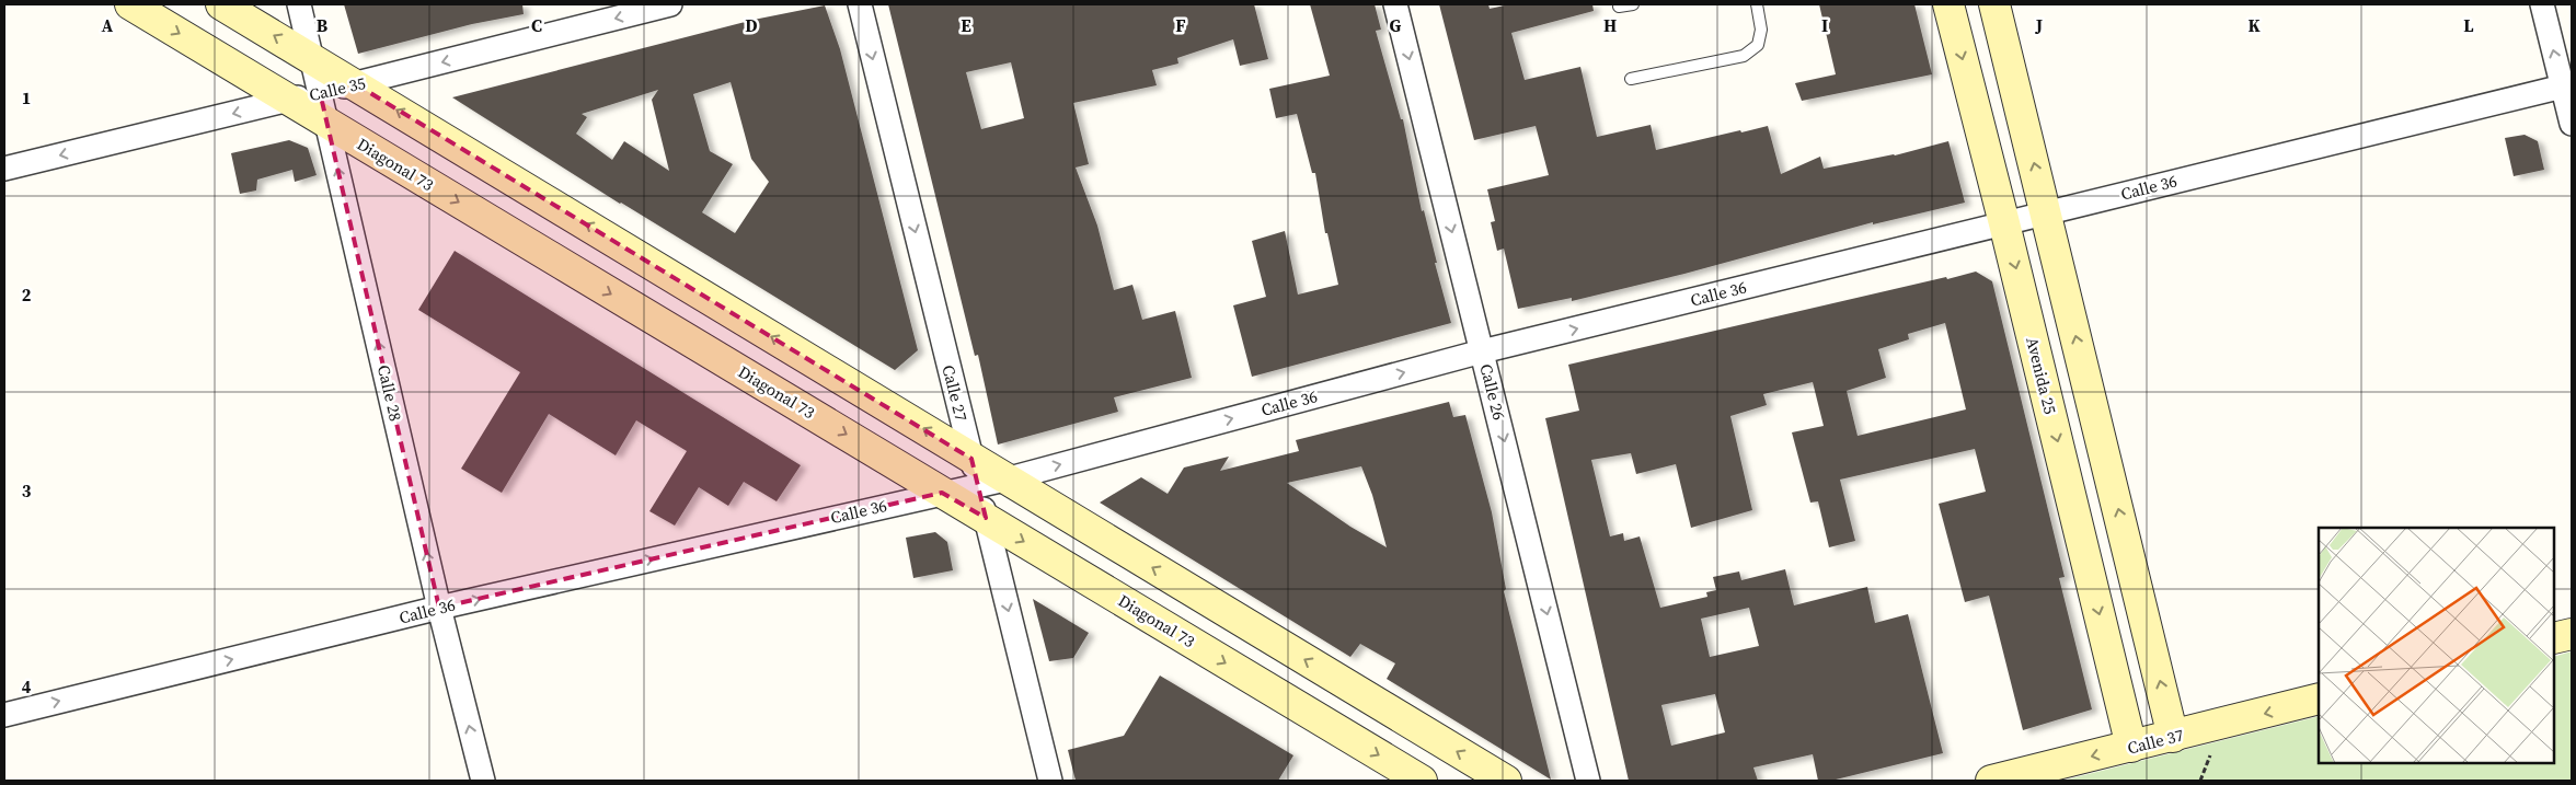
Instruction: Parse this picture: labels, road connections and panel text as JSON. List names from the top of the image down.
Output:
{
  "streets": {
    "main road": ["Diagonal 73", "Avenida 25", "Calle 37"],
    "street": [
      "Calle 35",
      "Calle 36",
      "Calle 26",
      "Calle 28",
      "Calle 27"
    ]
  },
  "crossings": [
    ["Calle 35", "Diagonal 73"],
    ["Calle 35", "Calle 28"],
    ["Diagonal 73", "Calle 36"],
    ["Diagonal 73", "Calle 28"],
    ["Diagonal 73", "Calle 27"],
    ["Calle 36", "Avenida 25"],
    ["Calle 36", "Calle 26"],
    ["Calle 36", "Calle 28"],
    ["Calle 36", "Calle 27"],
    ["Avenida 25", "Calle 37"]
  ],
  "one_way": [
    "Calle 35",
    "Calle 36",
    "Calle 26",
    "Calle 28",
    "Calle 27",
    "Calle 37"
  ],
  "grid": {
    "columns": [
      "A",
      "B",
      "C",
      "D",
      "E",
      "F",
      "G",
      "H",
      "I",
      "J",
      "K",
      "L"
    ],
    "rows": [
      "1",
      "2",
      "3",
      "4"
    ]
  }
}
